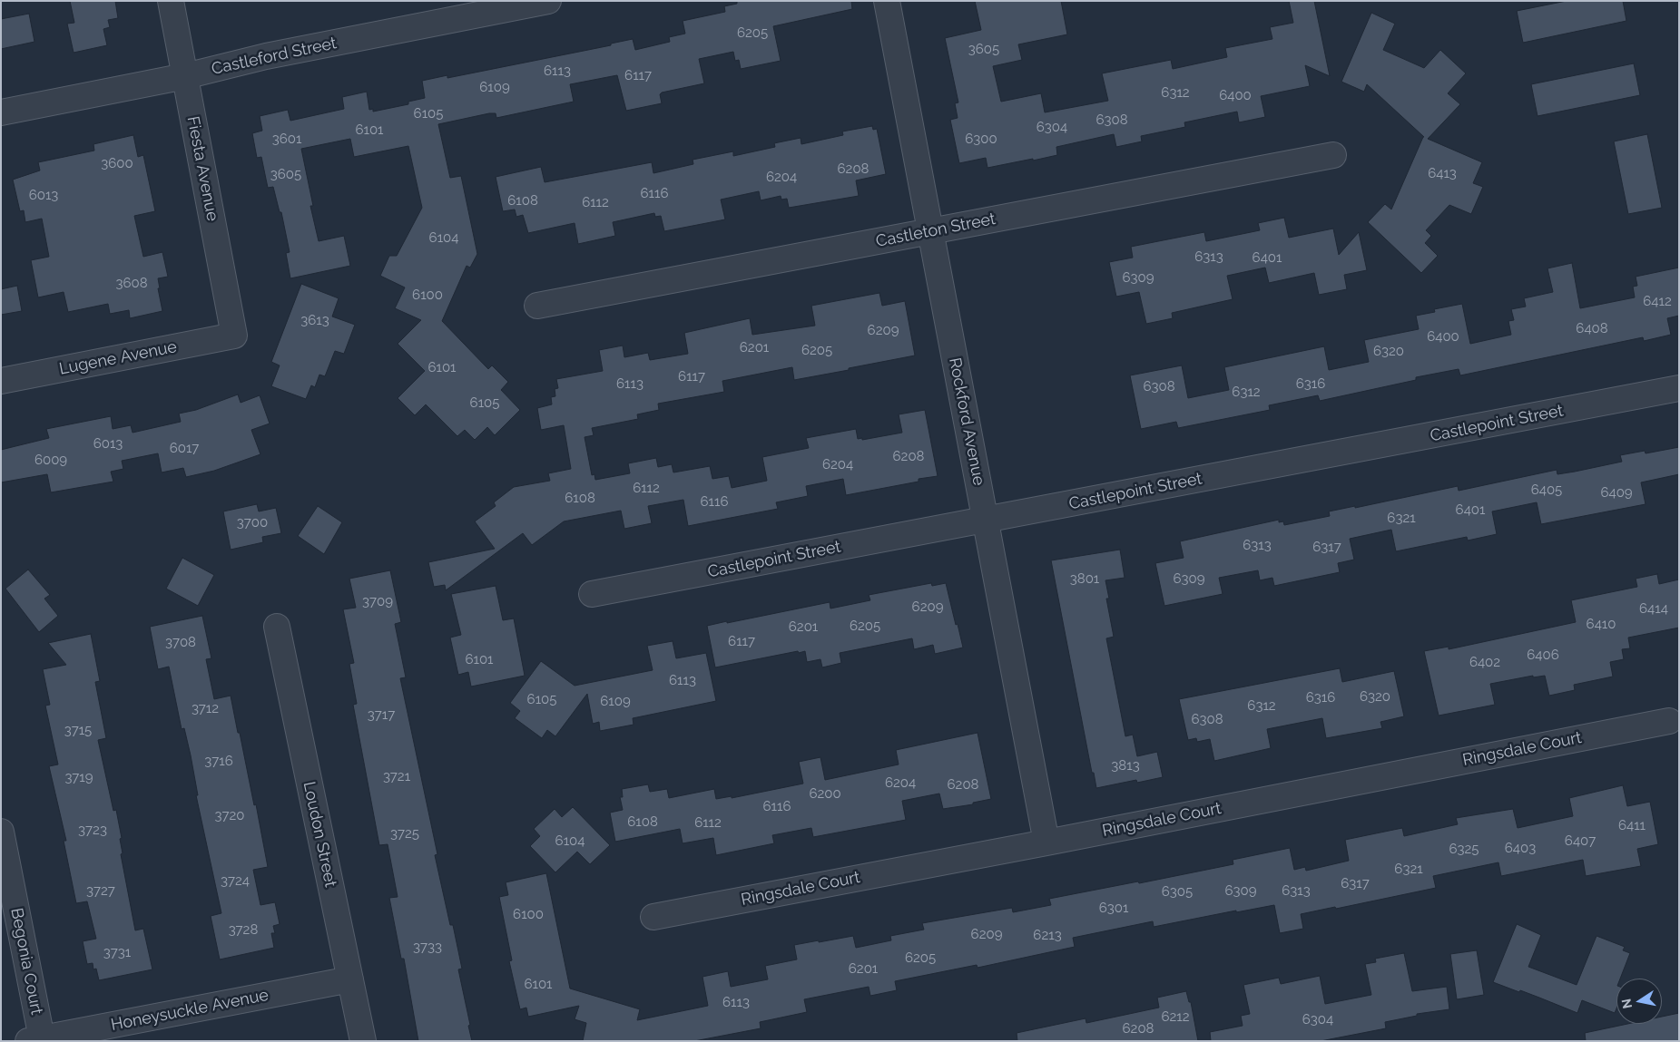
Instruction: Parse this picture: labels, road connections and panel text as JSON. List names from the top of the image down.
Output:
{
  "streets": {
    "street": [
      "Castleford Street",
      "Fiesta Avenue",
      "Castleton Street",
      "Lugene Avenue",
      "Rockford Avenue",
      "Castlepoint Street",
      "Ringsdale Court",
      "Loudon Street",
      "Begonia Court",
      "Honeysuckle Avenue"
    ]
  },
  "crossings": [
    ["Castleford Street", "Fiesta Avenue"],
    ["Fiesta Avenue", "Lugene Avenue"],
    ["Castleton Street", "Rockford Avenue"],
    ["Rockford Avenue", "Castlepoint Street"],
    ["Rockford Avenue", "Ringsdale Court"],
    ["Loudon Street", "Honeysuckle Avenue"],
    ["Begonia Court", "Honeysuckle Avenue"]
  ],
  "house_numbers": [
    "6205",
    "3605",
    "6113",
    "6117",
    "6109",
    "6312",
    "6400",
    "6105",
    "6308",
    "6304",
    "6101",
    "3601",
    "6300",
    "3600",
    "6208",
    "6413",
    "3605",
    "6204",
    "6116",
    "6013",
    "6108",
    "6112",
    "6104",
    "6313",
    "6401",
    "6309",
    "3608",
    "6100",
    "6412",
    "3613",
    "6408",
    "6209",
    "6400",
    "6201",
    "6205",
    "6320",
    "6101",
    "6117",
    "6113",
    "6316",
    "6308",
    "6312",
    "6105",
    "6013",
    "6017",
    "6208",
    "6009",
    "6204",
    "6112",
    "6405",
    "6409",
    "6108",
    "6116",
    "6401",
    "6321",
    "3700",
    "6313",
    "6317",
    "3801",
    "6309",
    "3709",
    "6209",
    "6414",
    "6410",
    "6205",
    "6201",
    "6117",
    "3708",
    "6406",
    "6101",
    "6402",
    "6113",
    "6320",
    "6316",
    "6105",
    "6109",
    "6312",
    "3712",
    "3717",
    "6308",
    "3715",
    "3716",
    "3813",
    "3721",
    "3719",
    "6204",
    "6208",
    "6200",
    "6116",
    "3720",
    "6108",
    "6112",
    "6411",
    "3723",
    "3725",
    "6104",
    "6407",
    "6403",
    "6325",
    "6321",
    "3724",
    "6317",
    "3727",
    "6309",
    "6313",
    "6305",
    "6301",
    "6100",
    "3728",
    "6209",
    "6213",
    "3733",
    "3731",
    "6205",
    "6201",
    "6101",
    "6113",
    "6212",
    "6304",
    "6208"
  ],
  "north": "left"
}
